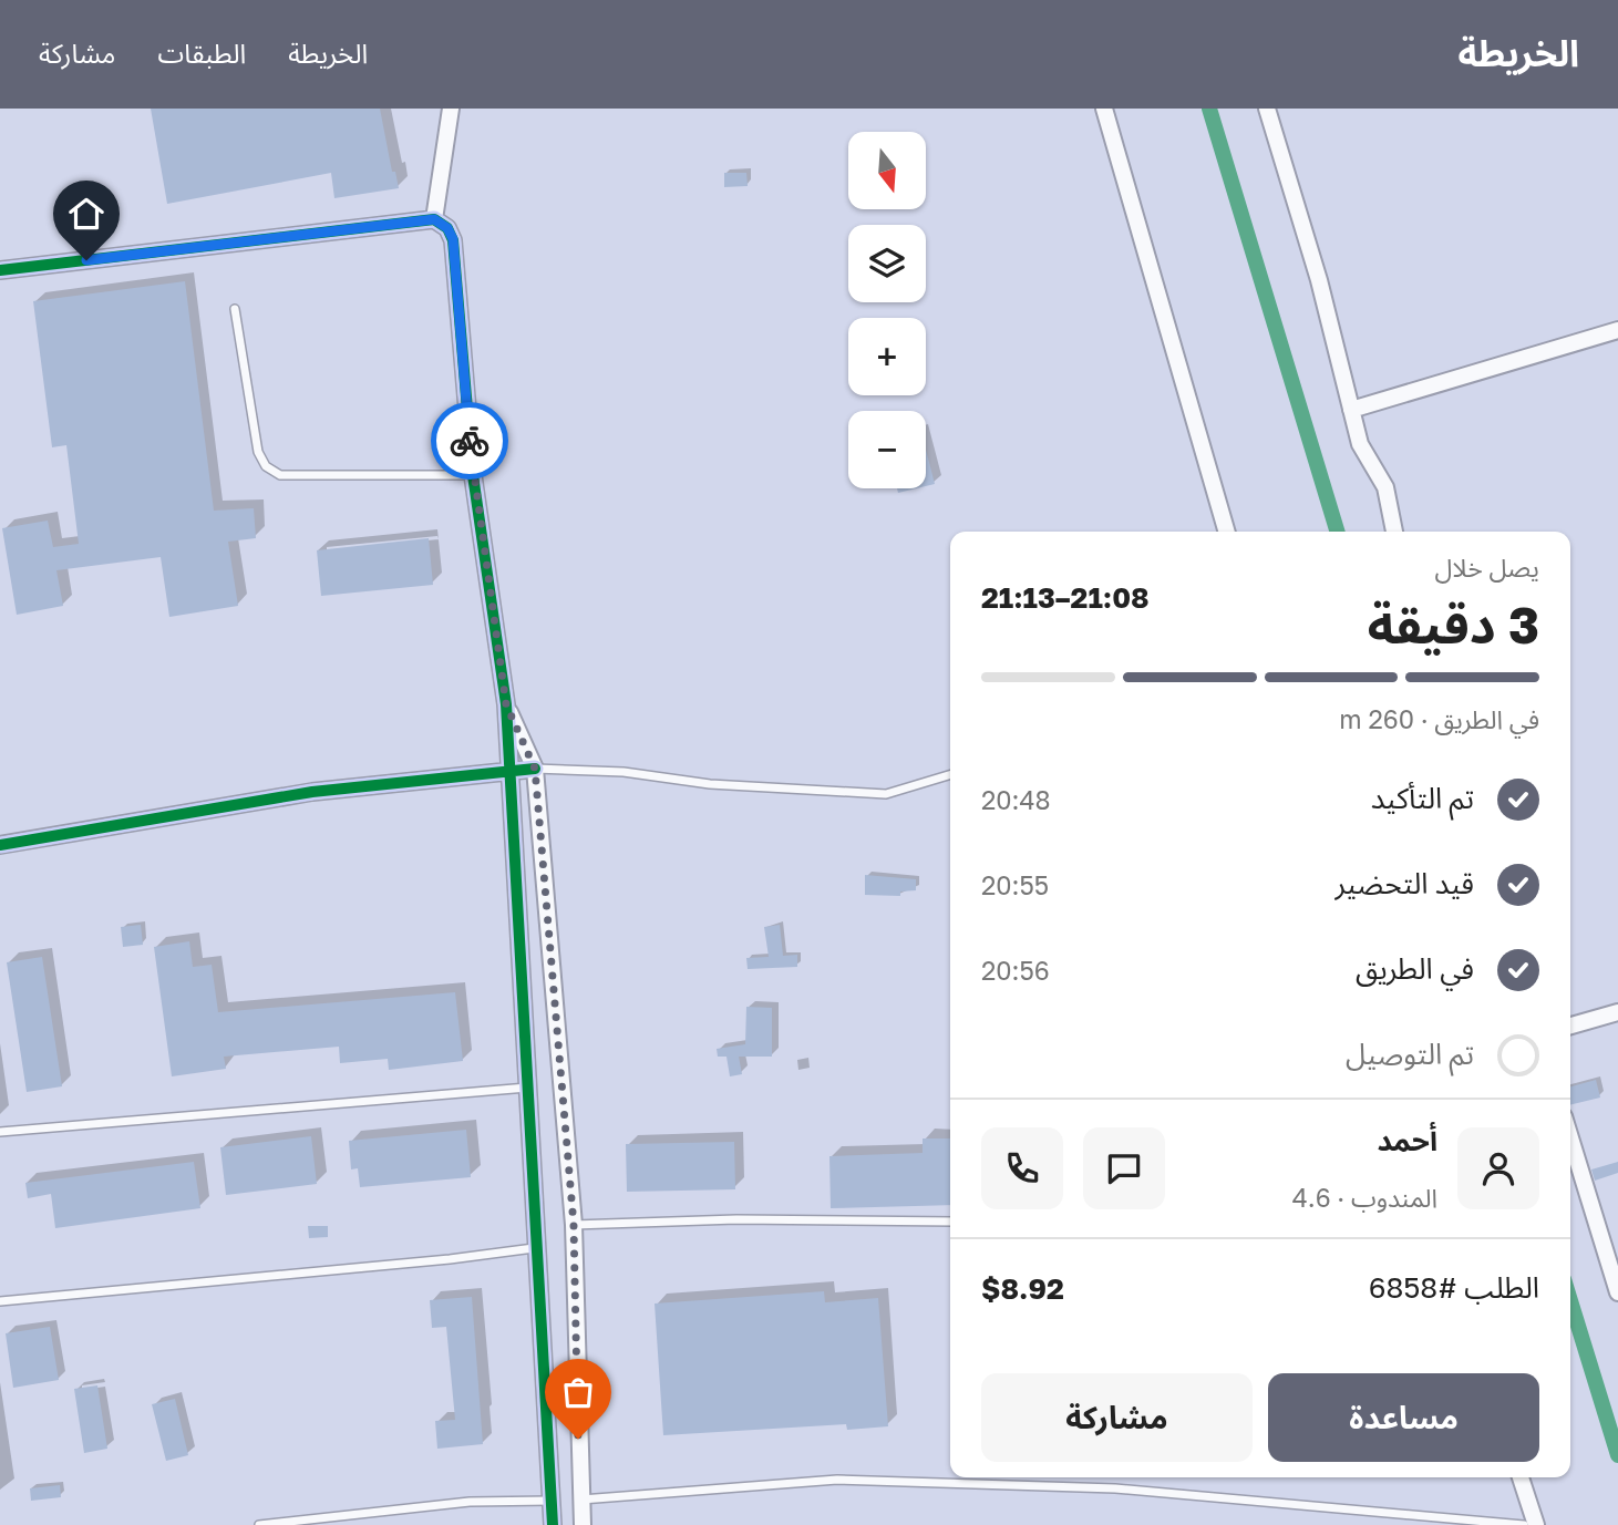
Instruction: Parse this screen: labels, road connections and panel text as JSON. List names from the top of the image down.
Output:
{
  "north": "bottom",
  "page": {
    "header": "الخريطة",
    "nav": ["الخريطة", "الطبقات", "مشاركة"],
    "map_buttons": ["+", "−"],
    "heading": ["3 دقيقة", "يصل خلال", "21:08–21:13"],
    "panel": [
      "أحمد",
      "المندوب · 4.6",
      "الطلب #6858",
      "$8.92"
    ],
    "bar": "في الطريق · 260 m",
    "list": [
      ["تم التأكيد", "20:48"],
      ["قيد التحضير", "20:55"],
      ["في الطريق", "20:56"],
      "تم التوصيل"
    ],
    "buttons": ["مساعدة", "مشاركة"]
  }
}
